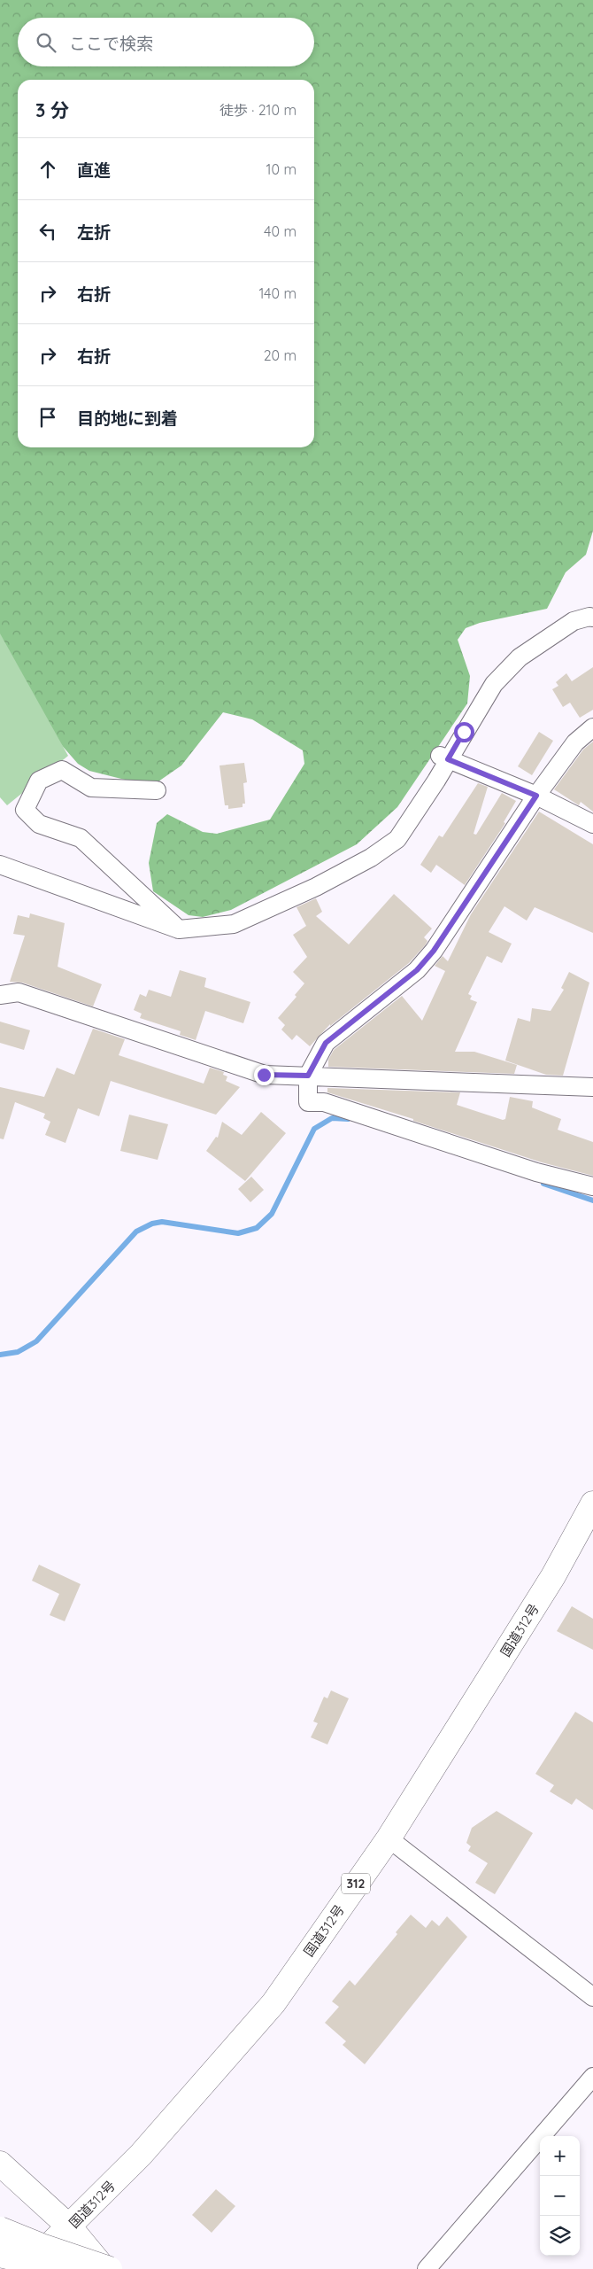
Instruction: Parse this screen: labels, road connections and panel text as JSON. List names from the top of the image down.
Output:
{
  "streets": {
    "main road": ["国道312号", "312"]
  },
  "page": {
    "search": "ここで検索",
    "heading": ["3 分", "徒歩 · 210 m"],
    "list": [
      ["直進", "10 m"],
      ["左折", "40 m"],
      ["右折", "140 m"],
      ["右折", "20 m"],
      "目的地に到着"
    ],
    "map_buttons": ["+", "−"]
  }
}
